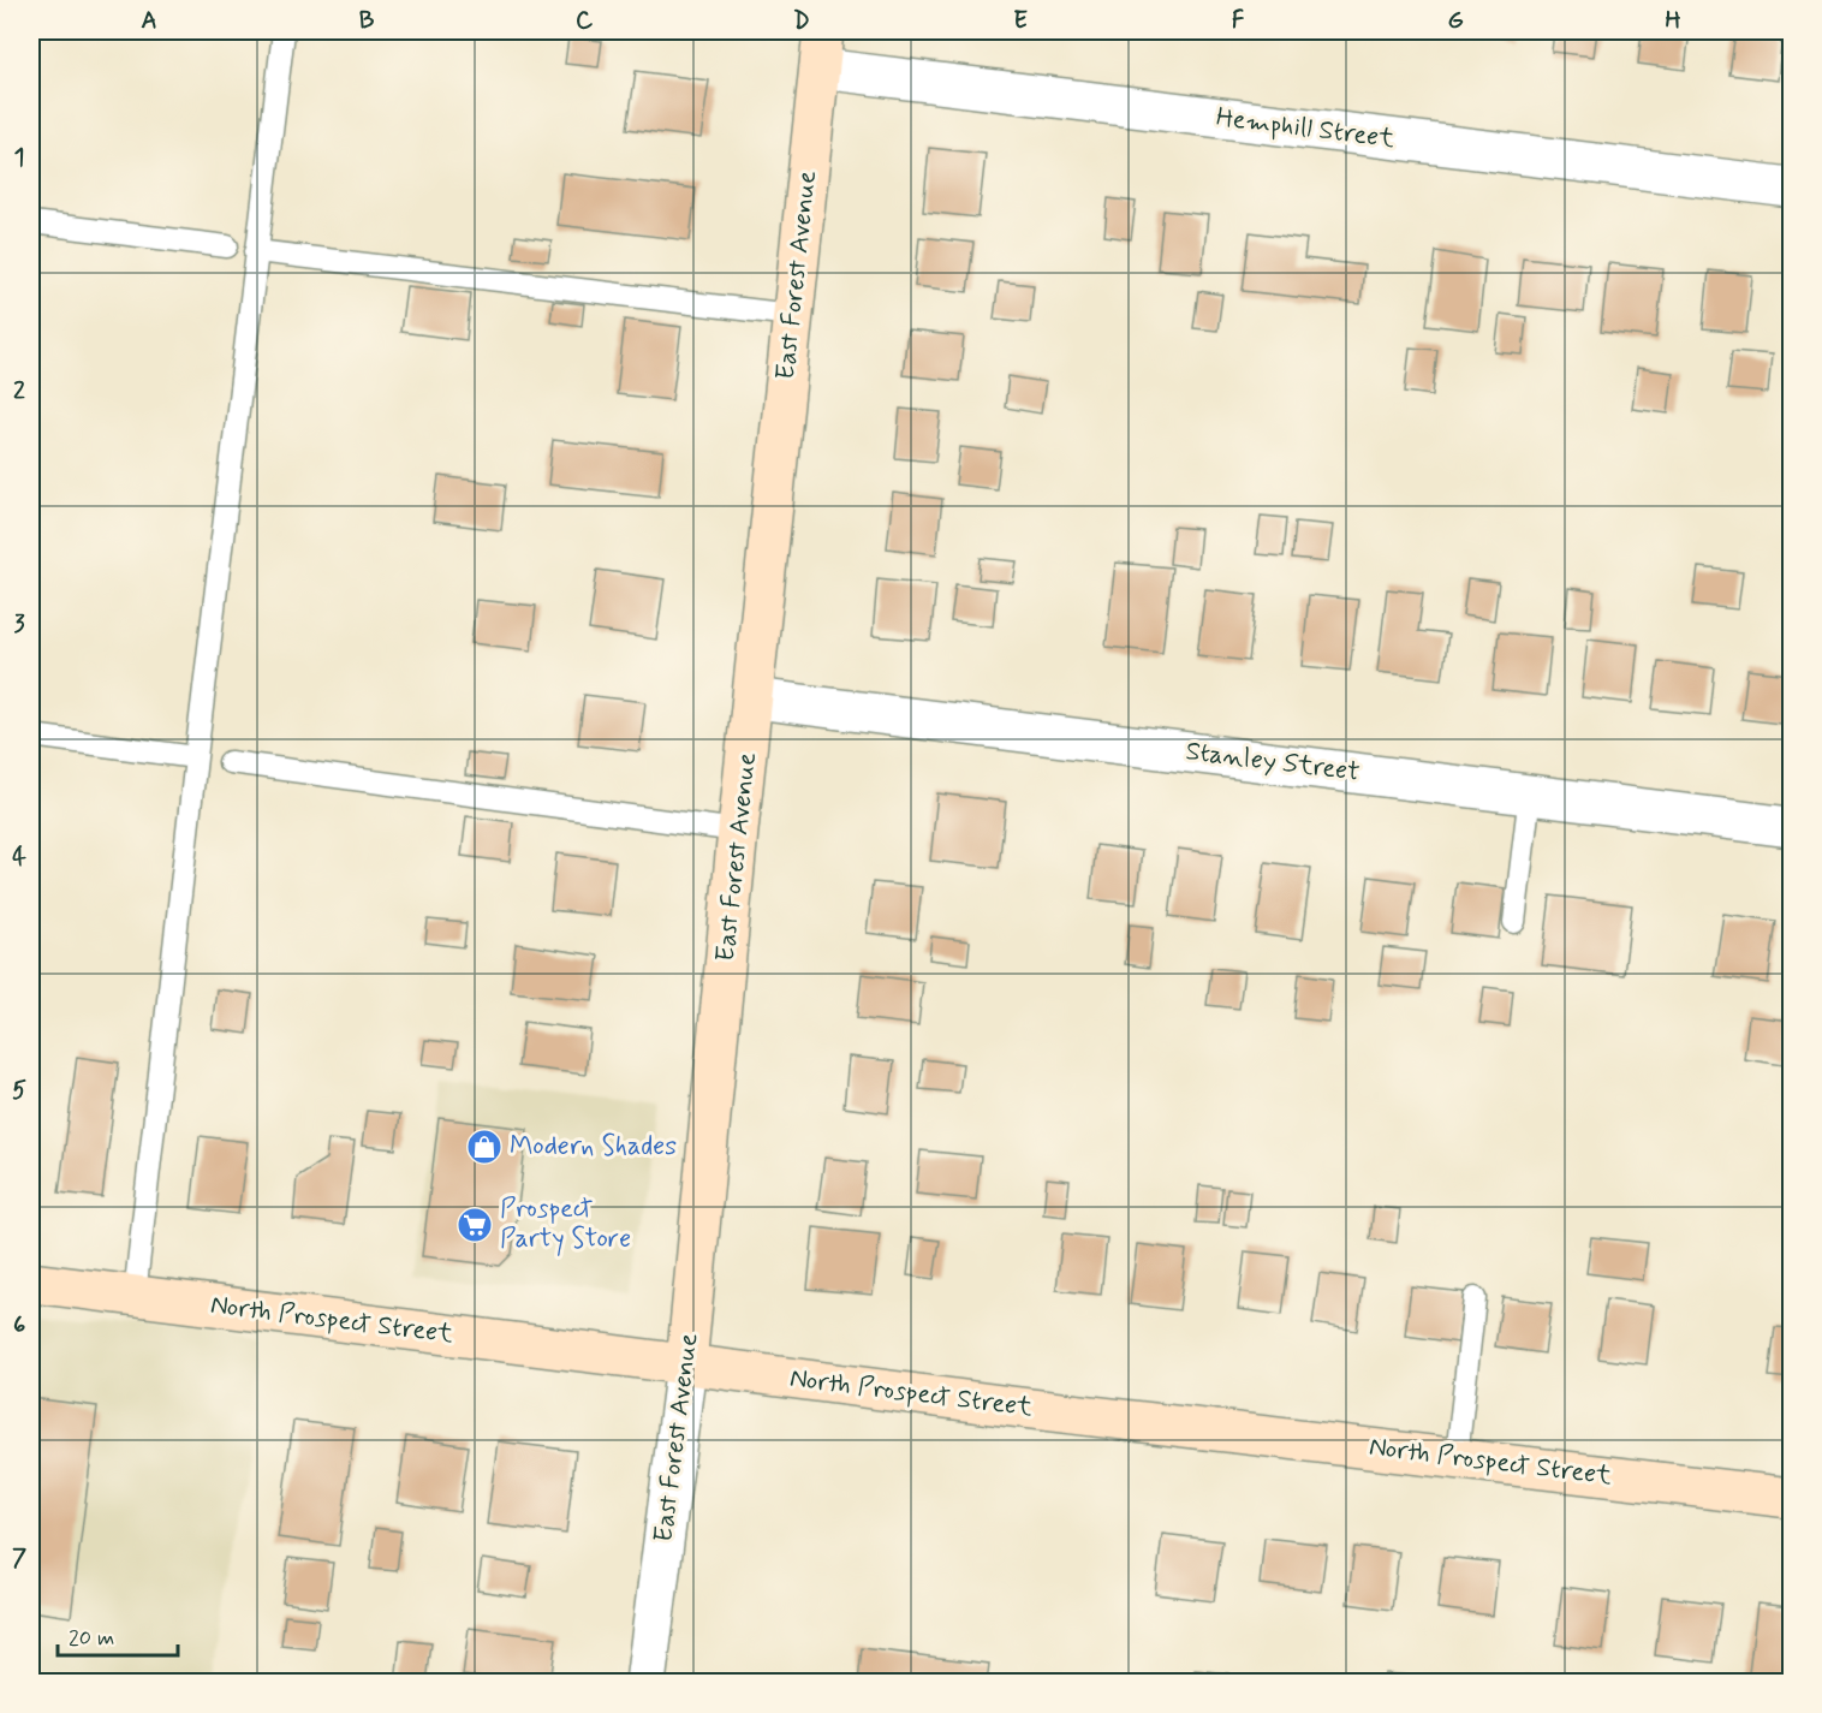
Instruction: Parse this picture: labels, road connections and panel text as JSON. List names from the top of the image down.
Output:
{
  "streets": {
    "main road": ["East Forest Avenue", "North Prospect Street"],
    "street": ["Hemphill Street", "Stanley Street"]
  },
  "crossings": [
    ["Hemphill Street", "East Forest Avenue"],
    ["East Forest Avenue", "Stanley Street"],
    ["East Forest Avenue", "North Prospect Street"]
  ],
  "places": {
    "shop": ["Modern Shades"],
    "supermarket": ["Prospect Party Store"]
  },
  "scale_bar": "20 m",
  "grid": {
    "columns": [
      "A",
      "B",
      "C",
      "D",
      "E",
      "F",
      "G",
      "H"
    ],
    "rows": [
      "1",
      "2",
      "3",
      "4",
      "5",
      "6",
      "7"
    ]
  }
}
